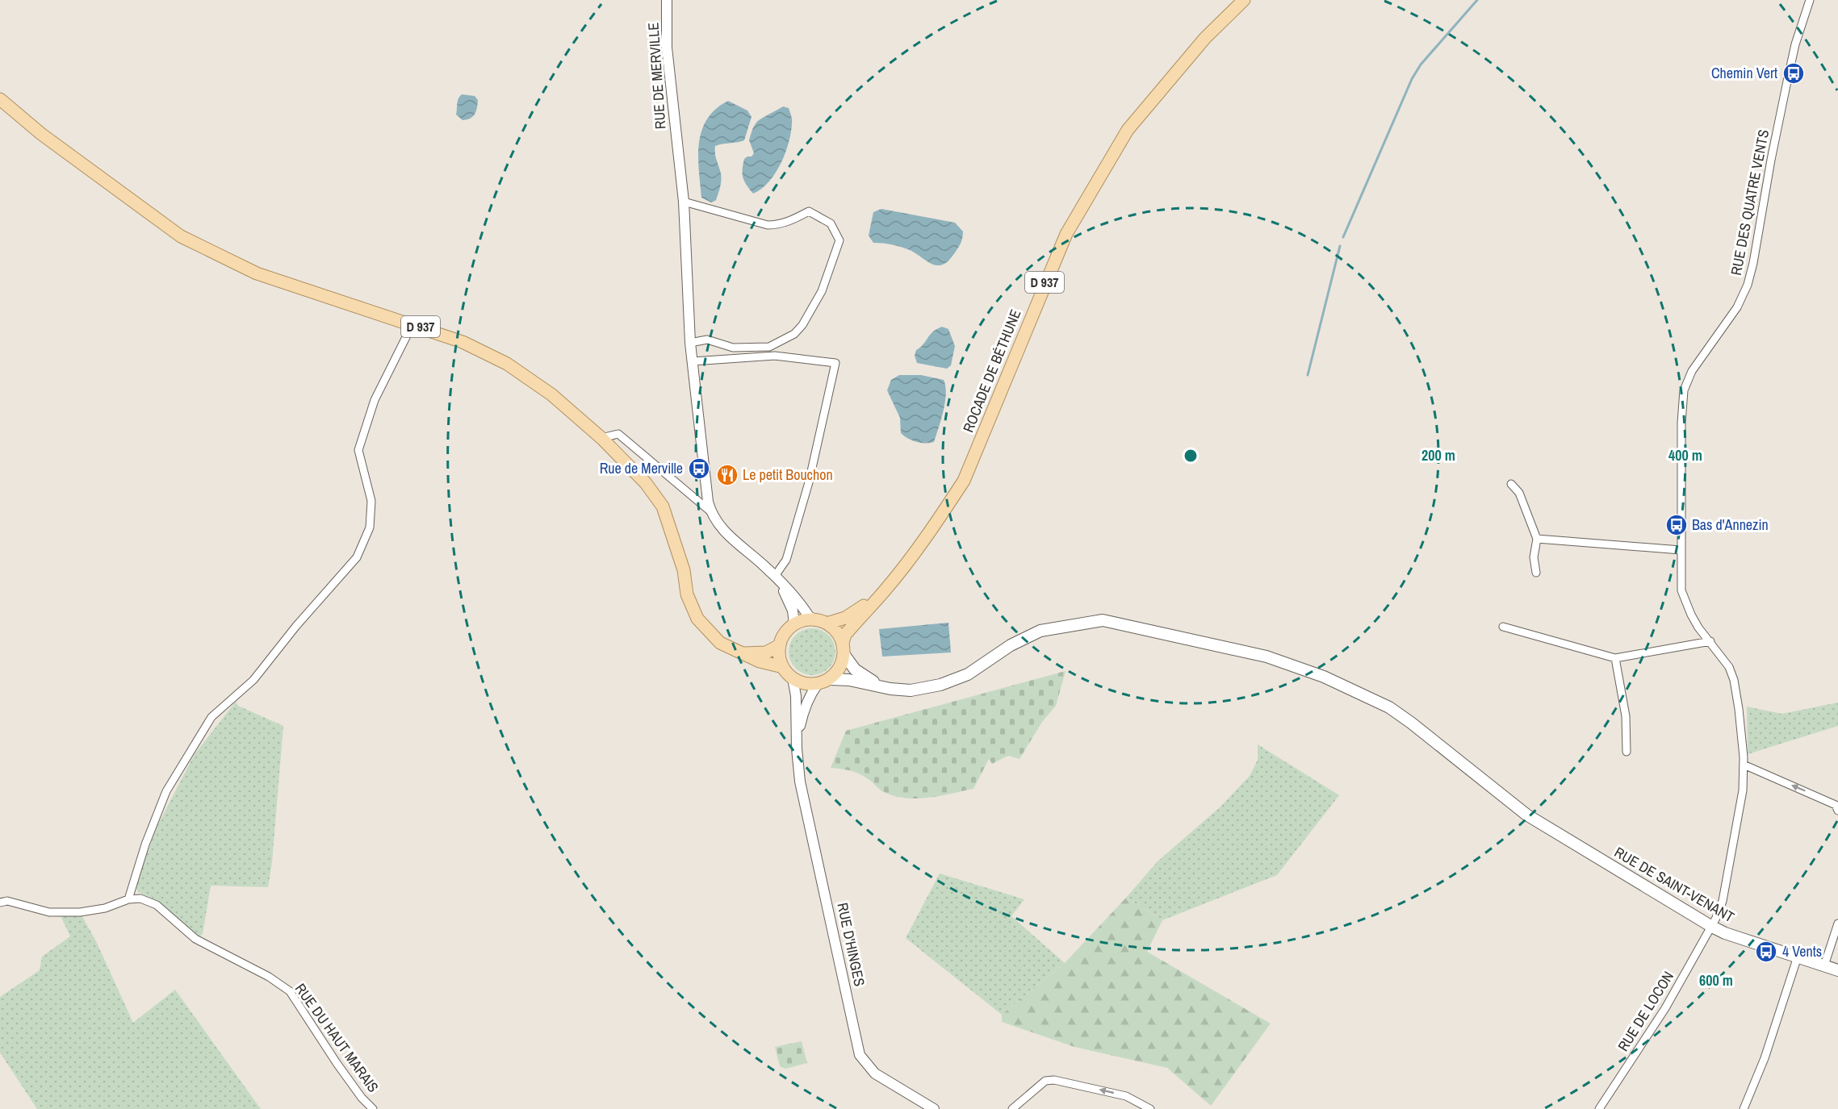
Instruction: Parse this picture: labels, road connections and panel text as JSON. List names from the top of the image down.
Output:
{
  "streets": {
    "main road": ["D 937", "ROCADE DE BÉTHUNE", "RUE DE SAINT-VENANT"],
    "street": [
      "RUE DE MERVILLE",
      "RUE DES QUATRE VENTS",
      "RUE D'HINGES",
      "RUE DE LOCON",
      "RUE DU HAUT MARAIS"
    ]
  },
  "crossings": [
    ["RUE DE MERVILLE", "D 937"],
    ["RUE DE MERVILLE", "ROCADE DE BÉTHUNE"],
    ["RUE DE MERVILLE", "RUE D'HINGES"],
    ["RUE DES QUATRE VENTS", "RUE DE SAINT-VENANT"],
    ["RUE DES QUATRE VENTS", "RUE DE LOCON"],
    ["D 937", "ROCADE DE BÉTHUNE"],
    ["D 937", "RUE D'HINGES"],
    ["ROCADE DE BÉTHUNE", "RUE D'HINGES"],
    ["RUE DE SAINT-VENANT", "RUE DE LOCON"]
  ],
  "places": {
    "bus stop": [
      "Chemin Vert",
      "Rue de Merville",
      "Bas d'Annezin",
      "4 Vents"
    ],
    "restaurant": ["Le petit Bouchon"]
  },
  "rings": ["200 m", "400 m", "600 m"]
}
